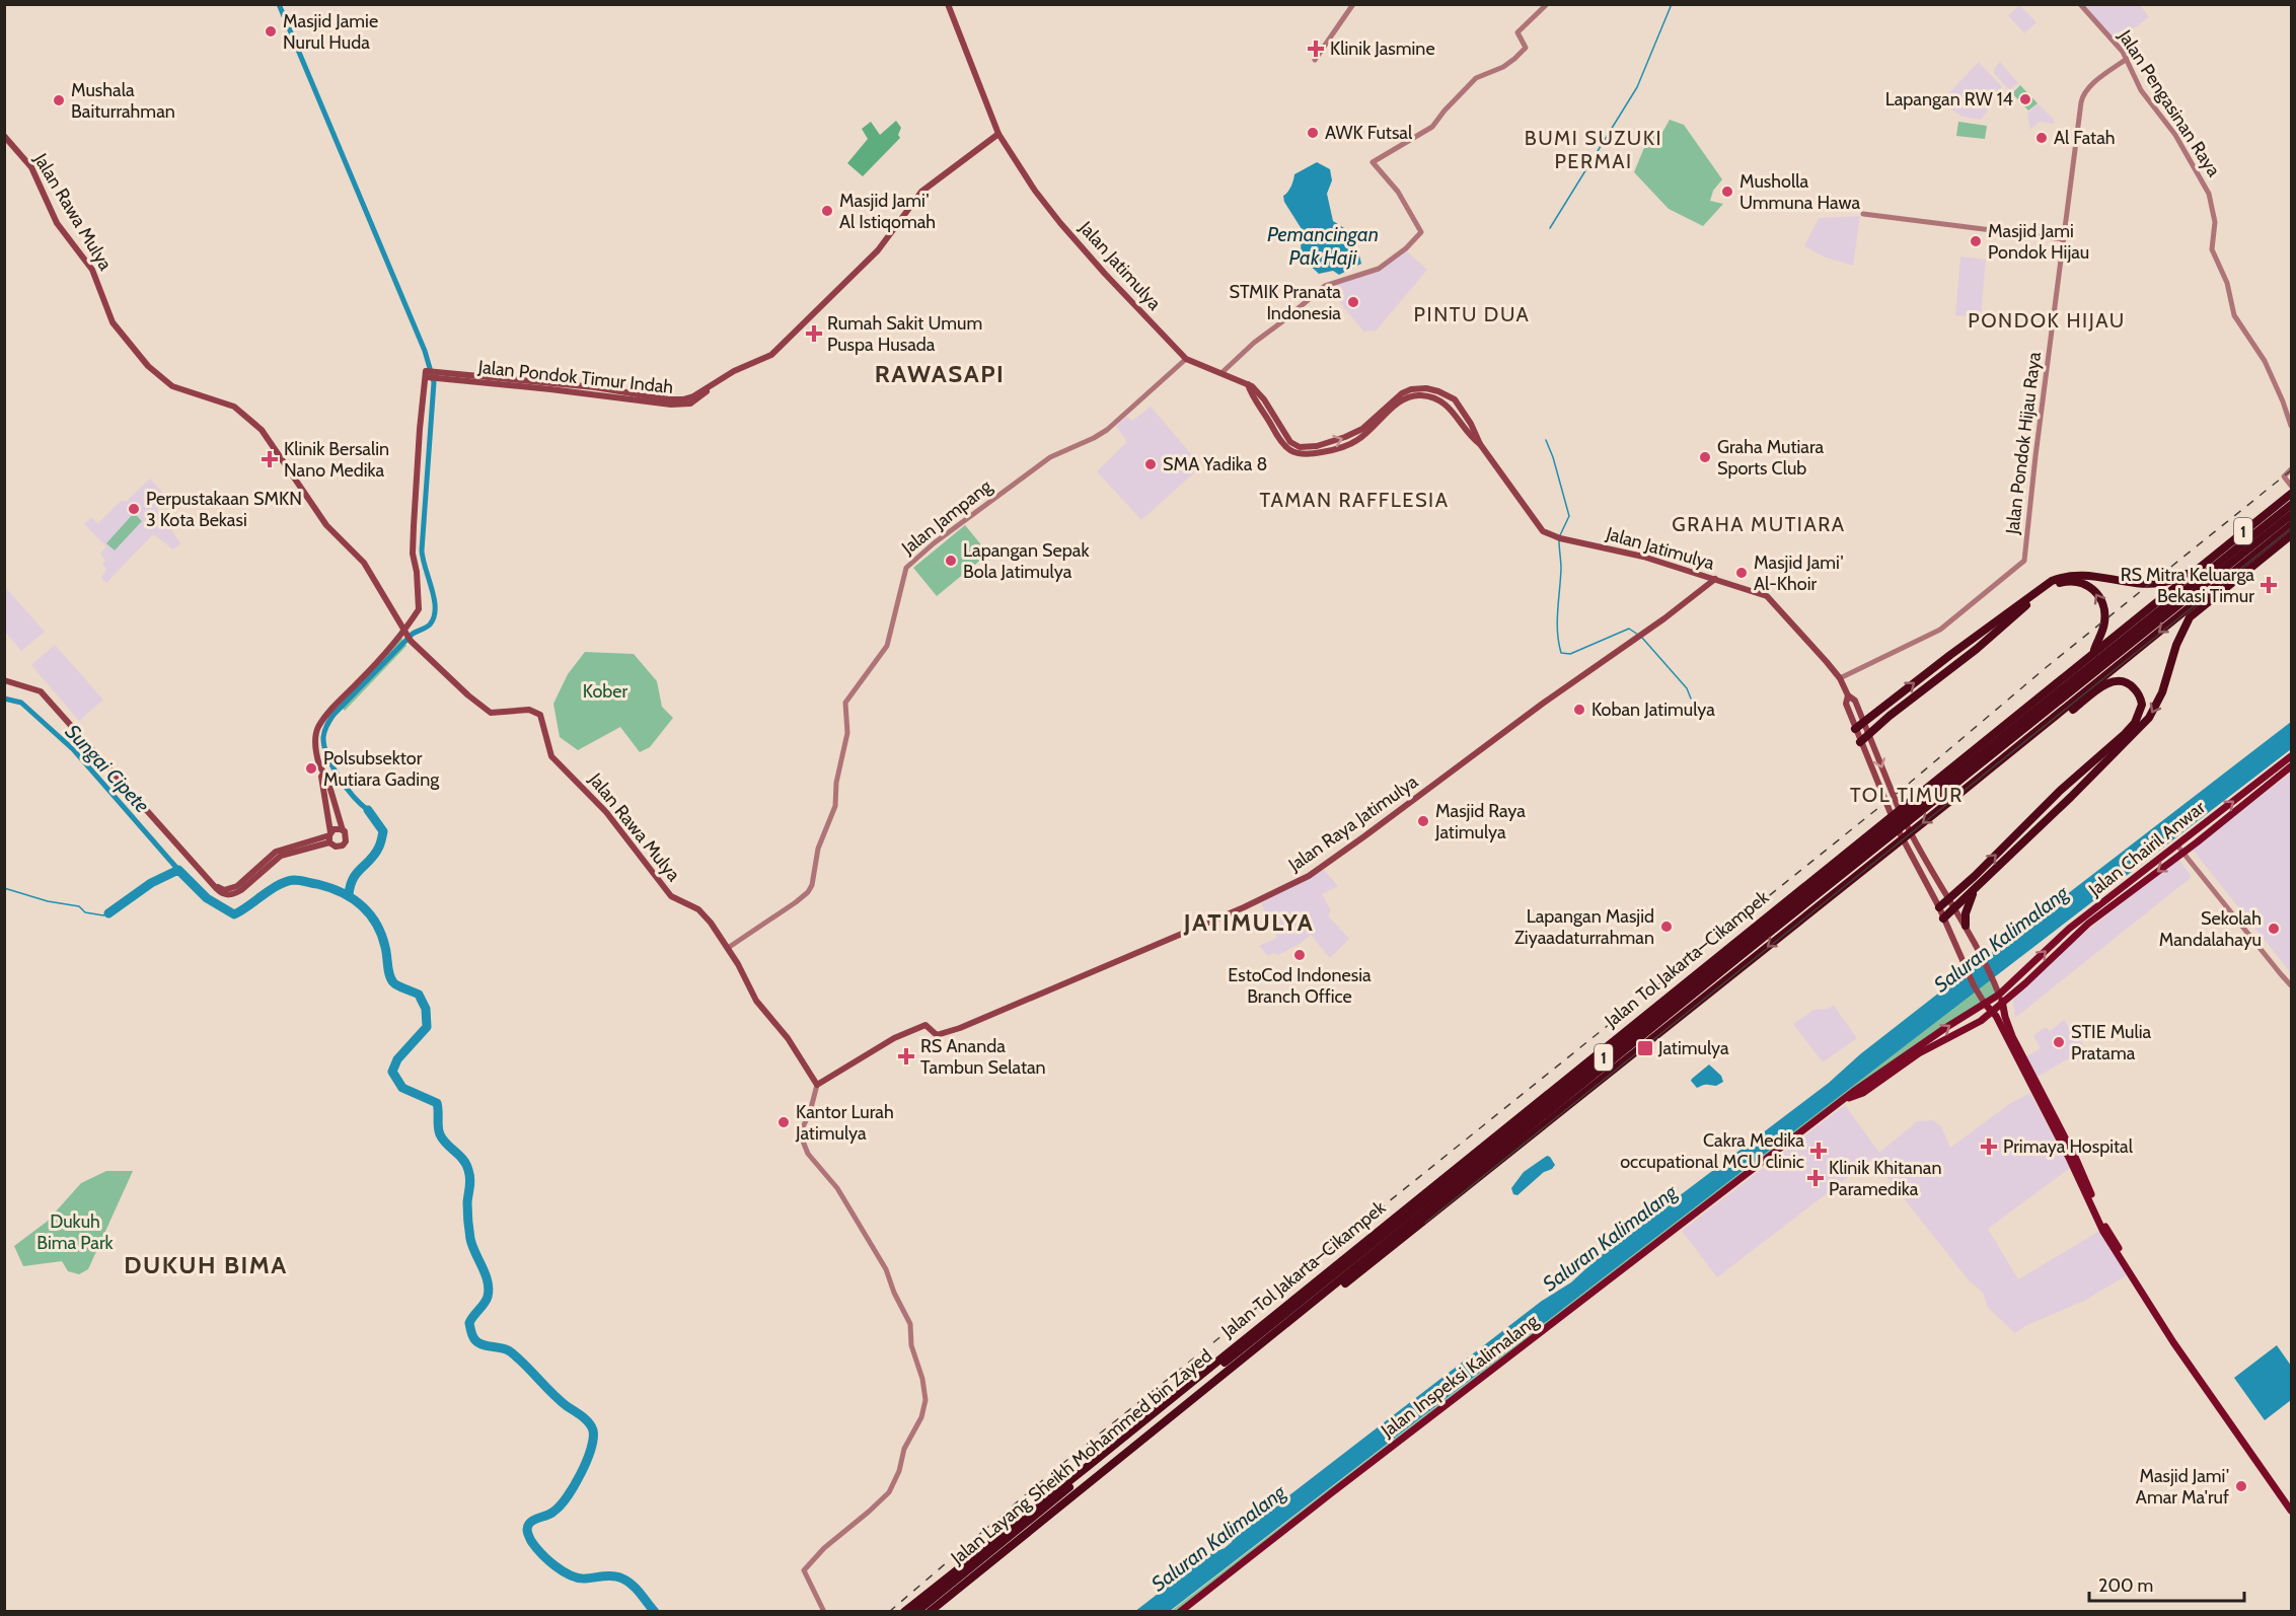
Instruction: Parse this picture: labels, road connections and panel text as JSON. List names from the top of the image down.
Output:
{
  "streets": {
    "highway": ["1", "Jalan Tol Jakarta–Cikampek", "Jalan Layang Sheikh Mohammed bin Zayed"],
    "main road": [
      "Jalan Rawa Mulya",
      "Jalan Jatimulya",
      "Jalan Pondok Timur Indah",
      "Jalan Raya Jatimulya",
      "Jalan Chairil Anwar",
      "Jalan Inspeksi Kalimalang"
    ],
    "street": ["Jalan Pengasinan Raya", "Jalan Pondok Hijau Raya", "Jalan Jampang"]
  },
  "crossings": [
    ["Jalan Pengasinan Raya", "Jalan Pondok Hijau Raya"],
    ["Jalan Rawa Mulya", "Jalan Pondok Timur Indah"],
    ["Jalan Rawa Mulya", "Jalan Jampang"],
    ["Jalan Rawa Mulya", "Jalan Raya Jatimulya"],
    ["Jalan Jatimulya", "Jalan Pondok Timur Indah"],
    ["Jalan Jatimulya", "Jalan Pondok Hijau Raya"],
    ["Jalan Jatimulya", "Jalan Jampang"],
    ["Jalan Jatimulya", "Jalan Raya Jatimulya"],
    ["Jalan Jatimulya", "Jalan Chairil Anwar"],
    ["Jalan Jatimulya", "Jalan Inspeksi Kalimalang"],
    ["Jalan Chairil Anwar", "Jalan Inspeksi Kalimalang"]
  ],
  "districts": [
    "BUMI SUZUKI PERMAI",
    "PINTU DUA",
    "PONDOK HIJAU",
    "RAWASAPI",
    "TAMAN RAFFLESIA",
    "GRAHA MUTIARA",
    "TOL TIMUR",
    "JATIMULYA",
    "DUKUH BIMA"
  ],
  "water": ["Pemancingan Pak Haji", "Sungai Cipete", "Saluran Kalimalang"],
  "parks": ["Kober", "Dukuh Bima Park"],
  "places": {
    "other": [
      "Masjid Jamie Nurul Huda",
      "Lapangan RW 14",
      "Mushala Baiturrahman",
      "AWK Futsal",
      "Al Fatah",
      "Musholla Ummuna Hawa",
      "Masjid Jami' Al Istiqomah",
      "Masjid Jami Pondok Hijau",
      "STMIK Pranata Indonesia",
      "Graha Mutiara Sports Club",
      "SMA Yadika 8",
      "Perpustakaan SMKN 3 Kota Bekasi",
      "Lapangan Sepak Bola Jatimulya",
      "Masjid Jami' Al-Khoir",
      "Koban Jatimulya",
      "Polsubsektor Mutiara Gading",
      "Masjid Raya Jatimulya",
      "Lapangan Masjid Ziyaadaturrahman",
      "Sekolah Mandalahayu",
      "EstoCod Indonesia Branch Office",
      "STIE Mulia Pratama",
      "Kantor Lurah Jatimulya",
      "Masjid Jami' Amar Ma'ruf"
    ],
    "health": [
      "Klinik Jasmine",
      "Rumah Sakit Umum Puspa Husada",
      "Klinik Bersalin Nano Medika",
      "RS Mitra Keluarga Bekasi Timur",
      "RS Ananda Tambun Selatan",
      "Primaya Hospital",
      "Cakra Medika occupational MCU clinic",
      "Klinik Khitanan Paramedika"
    ],
    "transit": ["Jatimulya"]
  },
  "scale_bar": "200 m"
}
